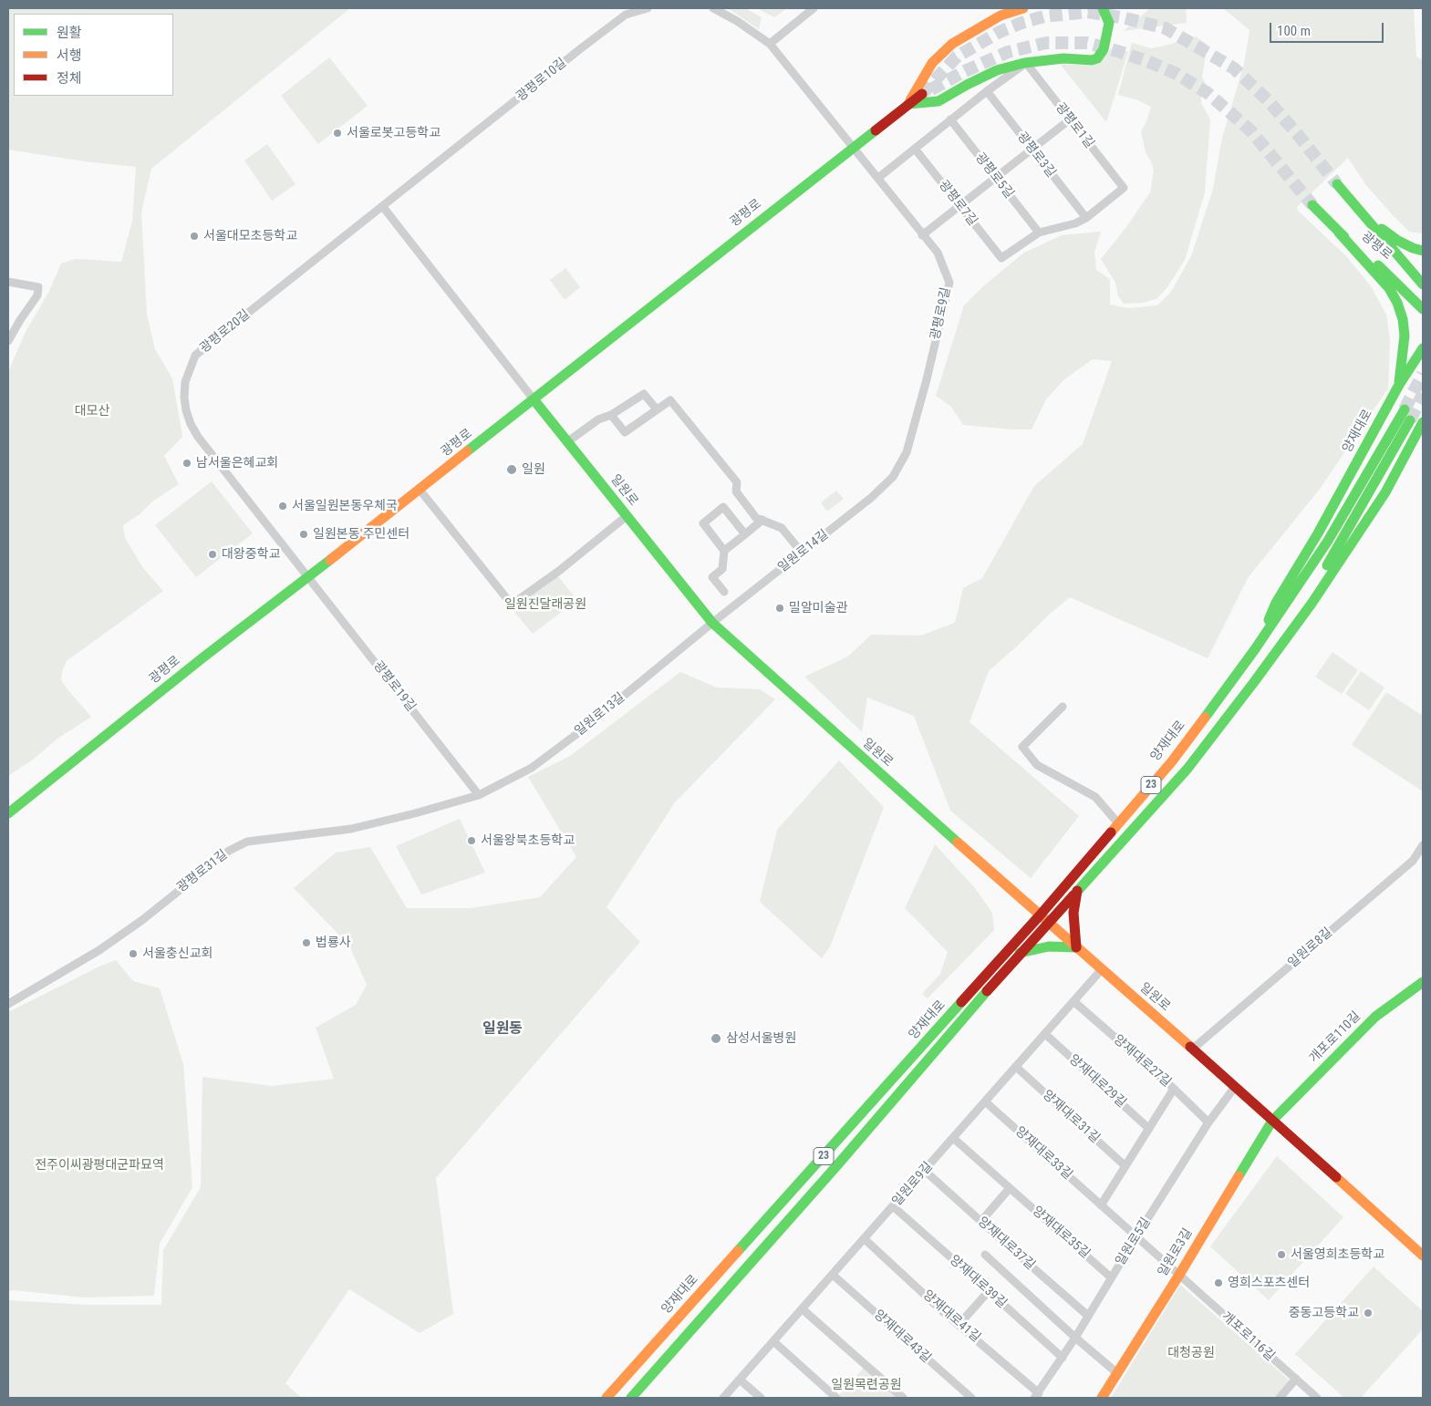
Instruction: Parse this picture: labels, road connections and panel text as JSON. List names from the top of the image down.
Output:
{
  "streets": {
    "main road": [
      "광평로",
      "양재대로",
      "일원로",
      "23",
      "개포로110길",
      "일원로3길"
    ],
    "street": [
      "광평로10길",
      "광평로1길",
      "광평로3길",
      "광평로5길",
      "광평로7길",
      "광평로9길",
      "광평로20길",
      "일원로14길",
      "광평로19길",
      "일원로13길",
      "광평로31길",
      "일원로8길",
      "양재대로27길",
      "양재대로29길",
      "양재대로31길",
      "양재대로33길",
      "일원로9길",
      "양재대로35길",
      "일원로5길",
      "양재대로37길",
      "양재대로39길",
      "양재대로41길",
      "양재대로43길",
      "개포로116길"
    ]
  },
  "crossings": [
    ["광평로10길", "광평로20길"],
    ["광평로1길", "광평로3길"],
    ["광평로5길", "광평로7길"],
    ["광평로", "광평로9길"],
    ["광평로", "광평로20길"],
    ["광평로", "일원로"],
    ["광평로", "광평로19길"],
    ["광평로9길", "일원로14길"],
    ["광평로20길", "일원로"],
    ["광평로20길", "광평로19길"],
    ["양재대로", "일원로"],
    ["일원로", "일원로14길"],
    ["일원로", "일원로13길"],
    ["일원로", "일원로8길"],
    ["일원로", "개포로110길"],
    ["일원로", "일원로9길"],
    ["일원로", "일원로5길"],
    ["일원로", "일원로3길"],
    ["일원로14길", "일원로13길"],
    ["광평로19길", "일원로13길"],
    ["광평로19길", "광평로31길"],
    ["일원로13길", "광평로31길"],
    ["개포로110길", "일원로3길"],
    ["양재대로27길", "일원로9길"],
    ["양재대로27길", "일원로5길"],
    ["양재대로29길", "일원로9길"],
    ["양재대로31길", "일원로9길"],
    ["양재대로33길", "일원로9길"],
    ["양재대로33길", "일원로5길"],
    ["양재대로33길", "일원로3길"],
    ["양재대로33길", "개포로116길"],
    ["일원로9길", "양재대로35길"],
    ["일원로9길", "양재대로37길"],
    ["일원로9길", "양재대로39길"],
    ["일원로9길", "양재대로41길"],
    ["일원로9길", "양재대로43길"],
    ["양재대로35길", "일원로5길"],
    ["일원로5길", "양재대로37길"],
    ["일원로5길", "양재대로39길"],
    ["일원로5길", "양재대로41길"],
    ["일원로3길", "개포로116길"]
  ],
  "districts": ["일원동"],
  "parks": [
    "대모산",
    "일원진달래공원",
    "전주이씨광평대군파묘역",
    "대청공원",
    "일원목련공원"
  ],
  "places": [
    "서울로봇고등학교",
    "서울대모초등학교",
    "남서울은혜교회",
    "일원",
    "서울일원본동우체국",
    "일원본동 주민센터",
    "대왕중학교",
    "밀알미술관",
    "서울왕북초등학교",
    "법룡사",
    "서울충신교회",
    "삼성서울병원",
    "서울영희초등학교",
    "영희스포츠센터",
    "중동고등학교"
  ],
  "legend": ["원활", "서행", "정체"],
  "scale_bar": "100 m"
}
